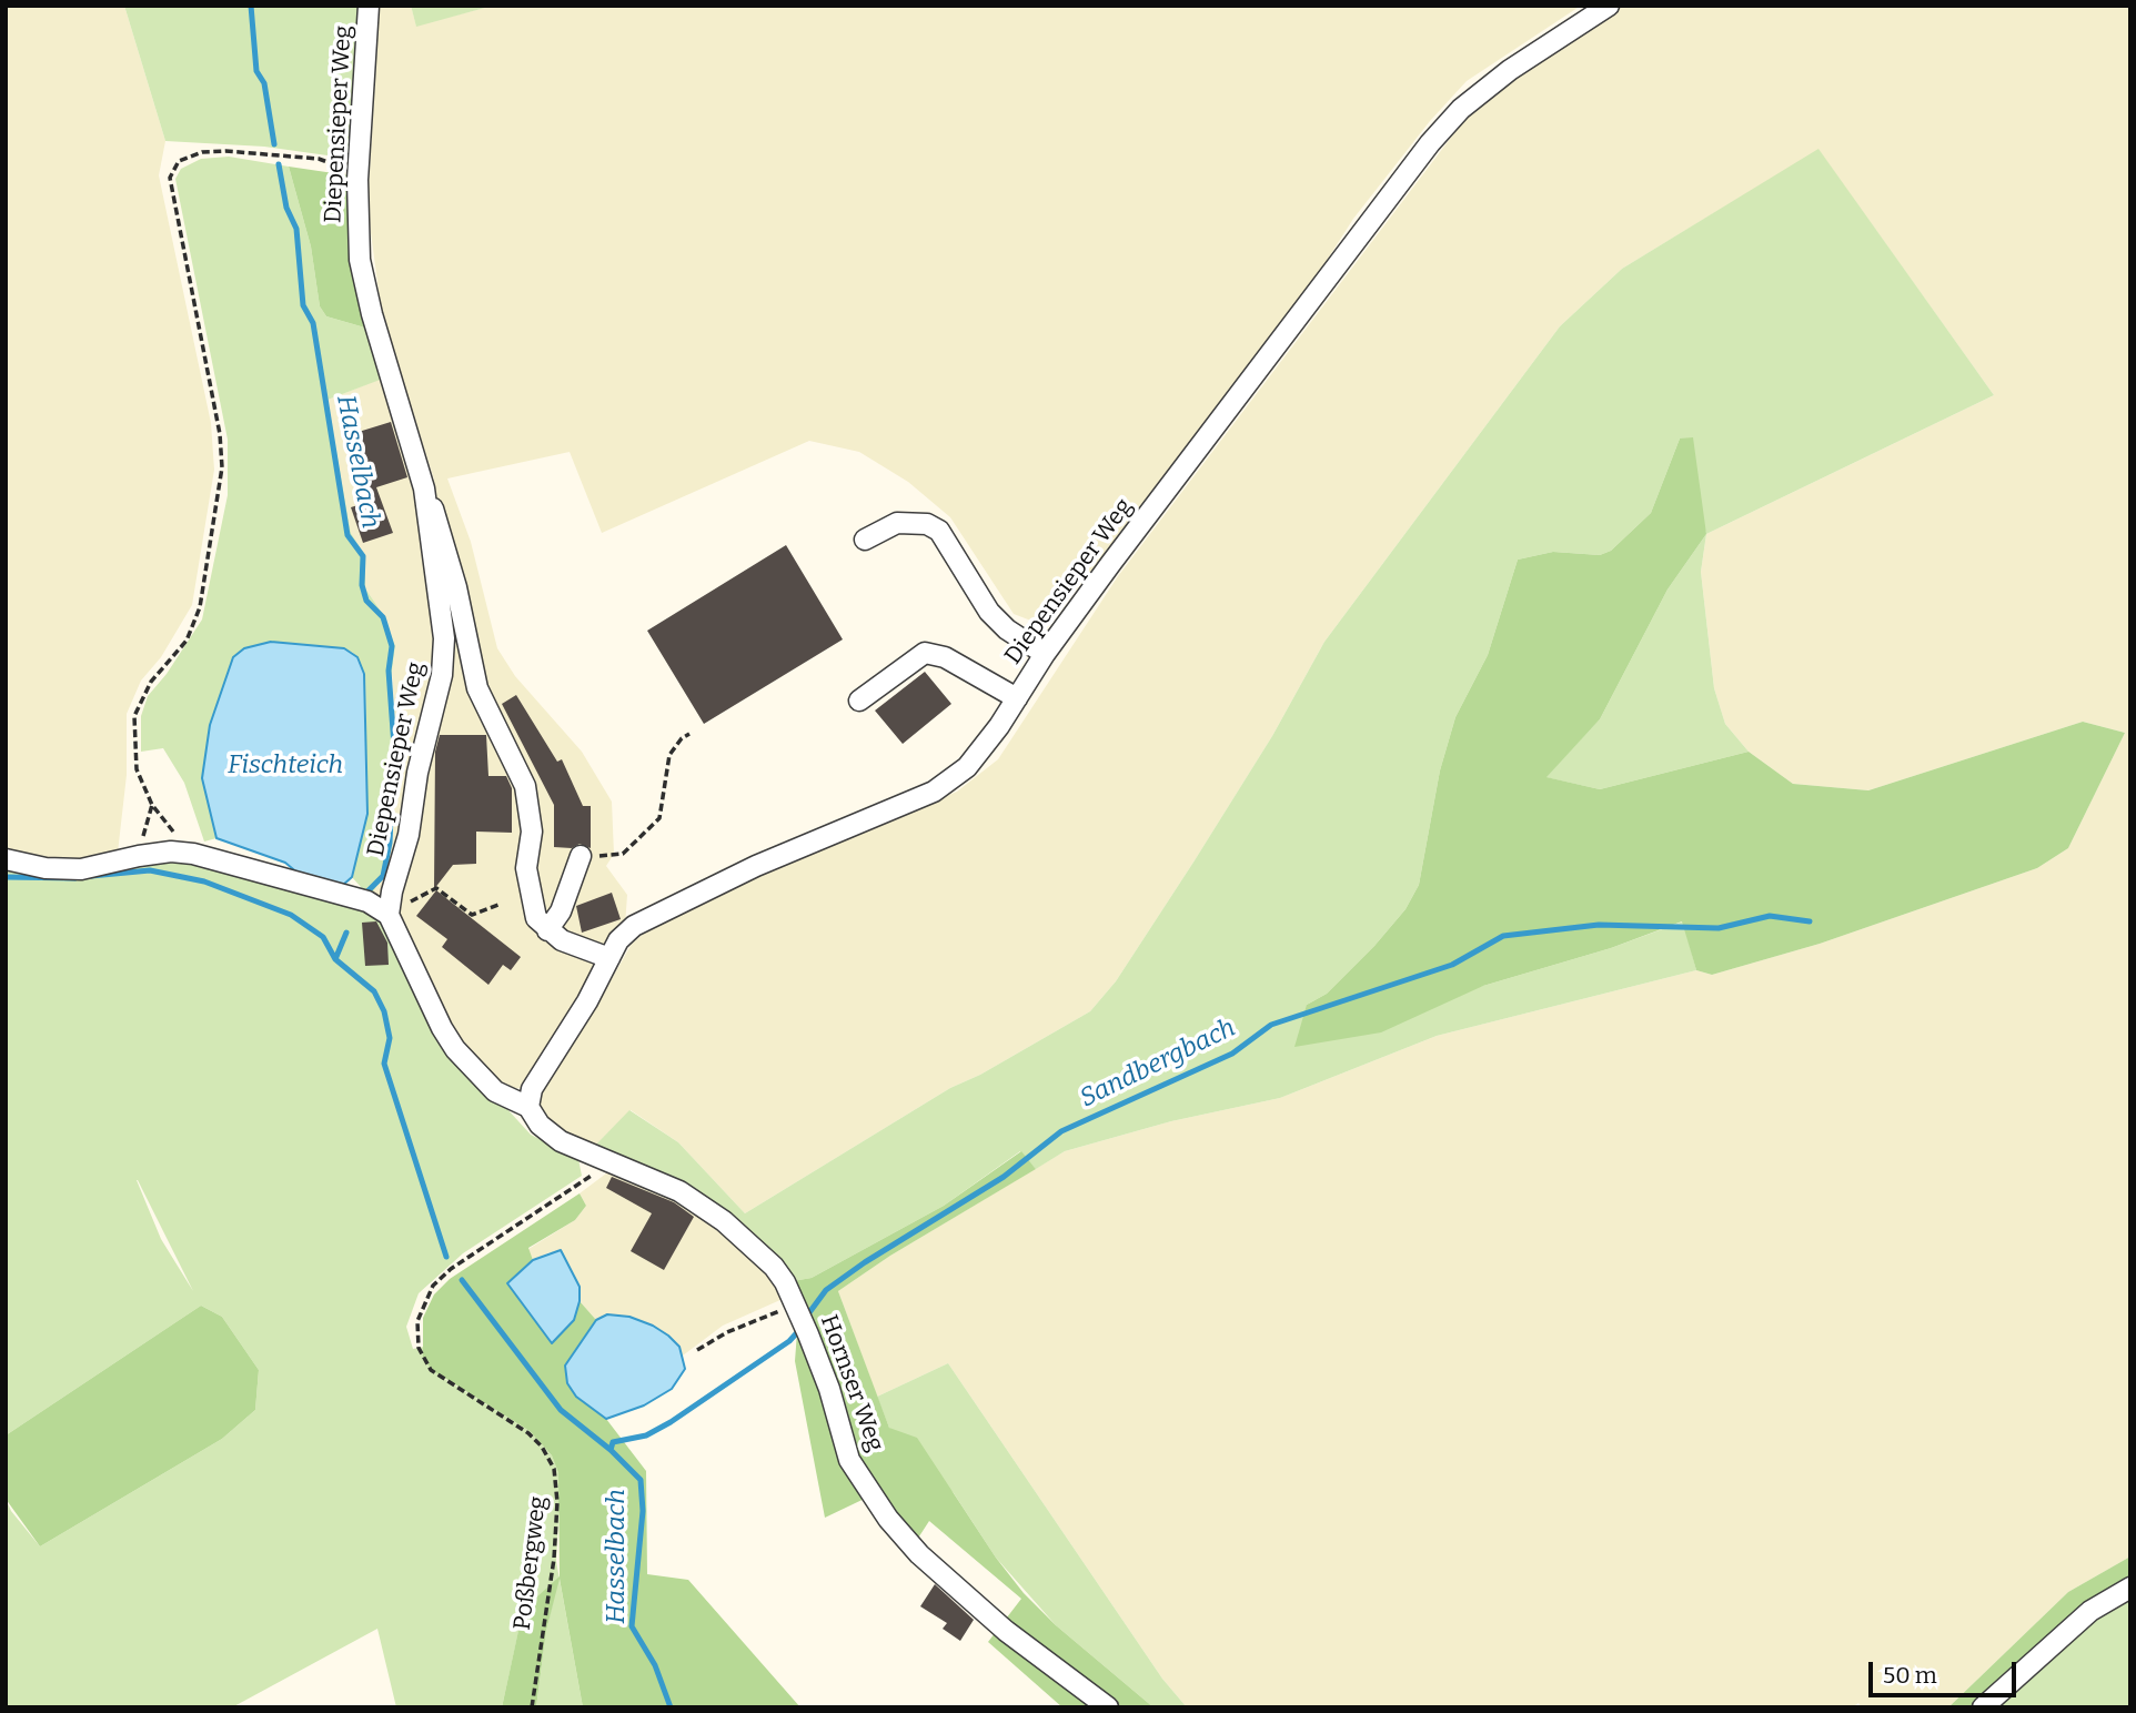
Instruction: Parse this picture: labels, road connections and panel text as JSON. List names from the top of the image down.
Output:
{
  "streets": {
    "street": ["Diepensieper Weg", "Hornser Weg"],
    "path": ["Poßbergweg"]
  },
  "crossings": [
    ["Hornser Weg", "Poßbergweg"]
  ],
  "water": ["Hasselbach", "Fischteich", "Sandbergbach"],
  "scale_bar": "50 m"
}
